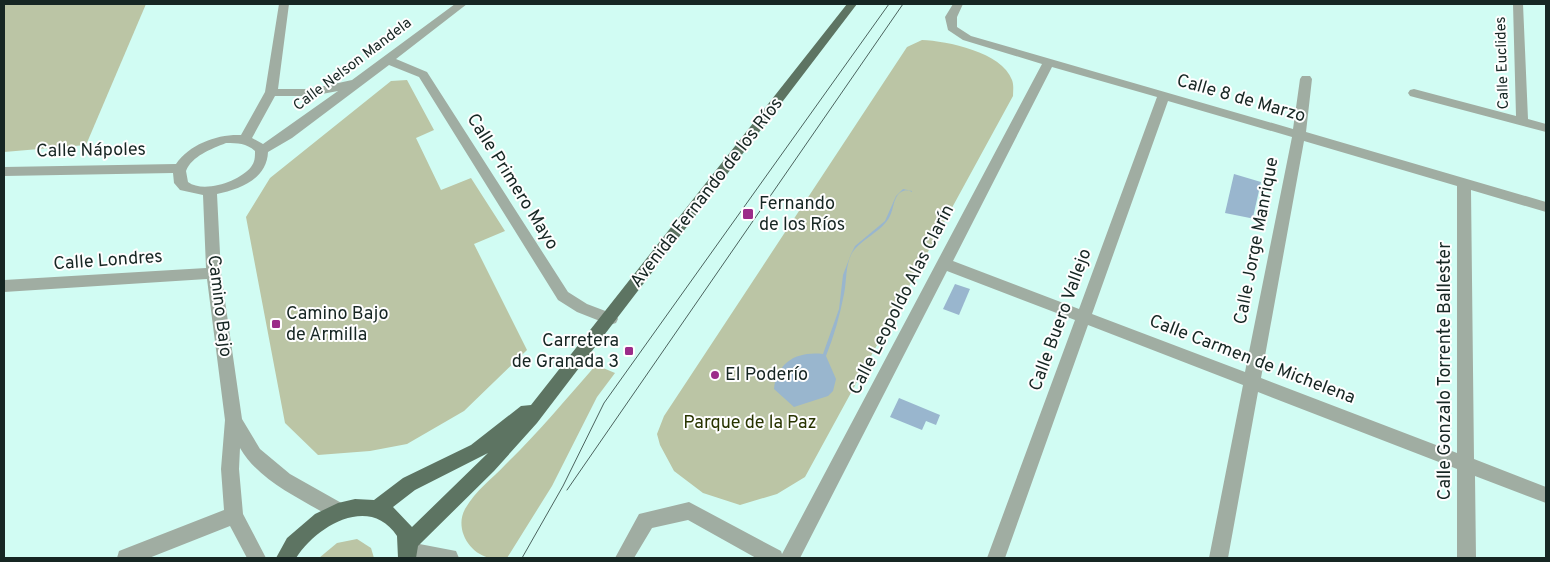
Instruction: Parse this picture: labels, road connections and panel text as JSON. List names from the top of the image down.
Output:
{
  "streets": {
    "main road": ["Avenida Fernando de los Ríos"],
    "street": [
      "Calle Euclides",
      "Calle Nelson Mandela",
      "Calle 8 de Marzo",
      "Calle Nápoles",
      "Calle Primero Mayo",
      "Calle Jorge Manrique",
      "Calle Londres",
      "Calle Leopoldo Alas Clarín",
      "Camino Bajo",
      "Calle Buero Vallejo",
      "Calle Carmen de Michelena",
      "Calle Gonzalo Torrente Ballester"
    ]
  },
  "crossings": [
    ["Calle Nelson Mandela", "Calle Primero Mayo"],
    ["Calle 8 de Marzo", "Calle Jorge Manrique"],
    ["Calle 8 de Marzo", "Calle Leopoldo Alas Clarín"],
    ["Calle 8 de Marzo", "Calle Buero Vallejo"],
    ["Calle 8 de Marzo", "Calle Gonzalo Torrente Ballester"],
    ["Calle Primero Mayo", "Avenida Fernando de los Ríos"],
    ["Calle Jorge Manrique", "Calle Carmen de Michelena"],
    ["Calle Londres", "Camino Bajo"],
    ["Calle Leopoldo Alas Clarín", "Calle Carmen de Michelena"],
    ["Calle Buero Vallejo", "Calle Carmen de Michelena"],
    ["Calle Carmen de Michelena", "Calle Gonzalo Torrente Ballester"]
  ],
  "parks": ["Parque de la Paz"],
  "places": {
    "transit": ["Fernando de los Ríos", "Camino Bajo de Armilla", "Carretera de Granada 3"],
    "other": ["El Poderío"]
  }
}
